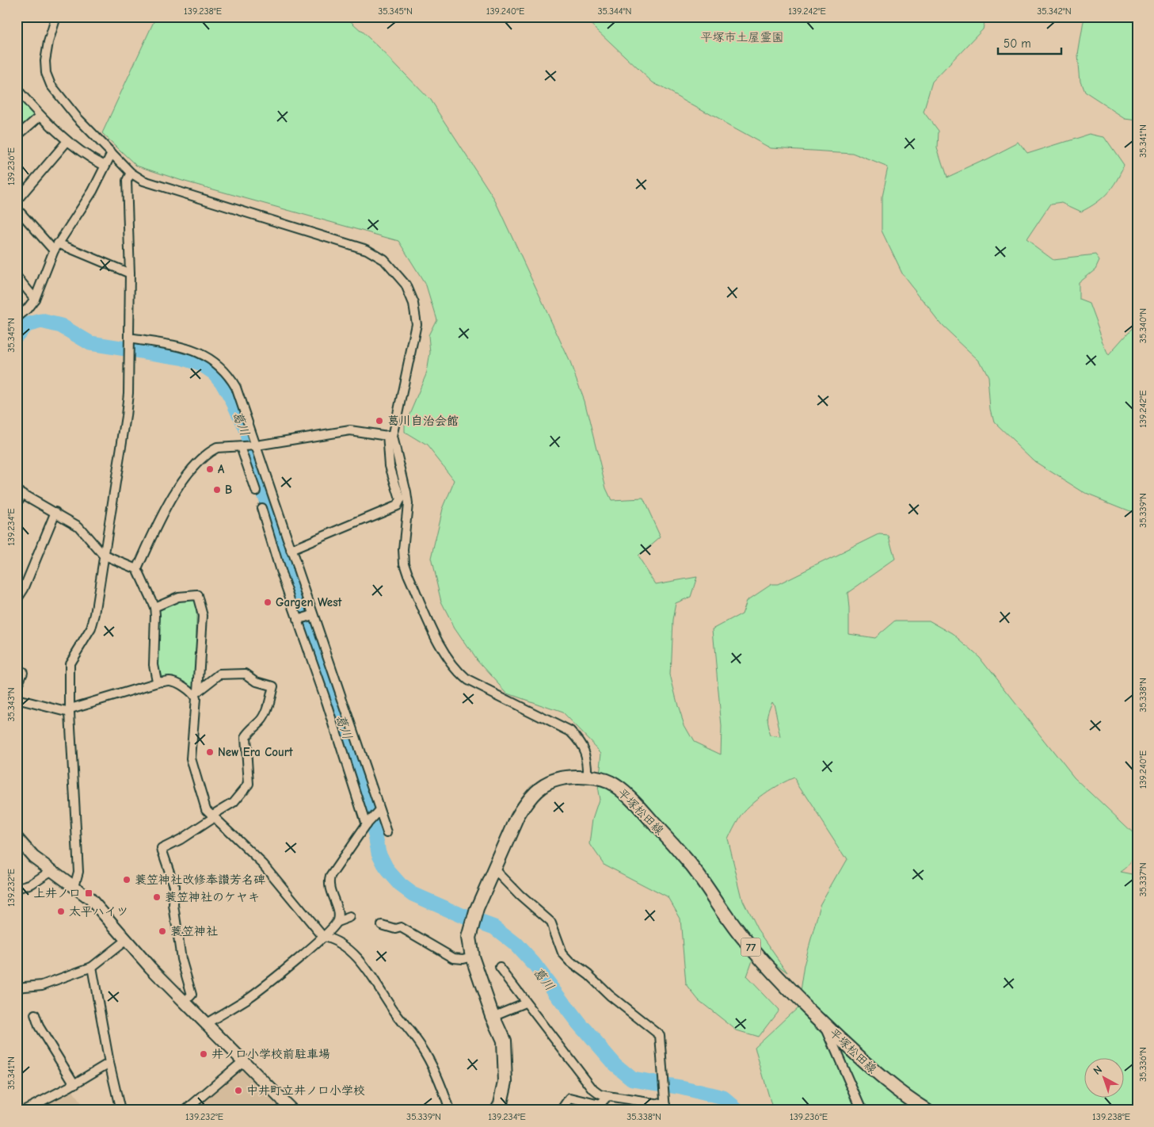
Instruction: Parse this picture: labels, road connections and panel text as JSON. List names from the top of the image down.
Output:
{
  "streets": {
    "main road": ["平塚松田線", "77"]
  },
  "water": ["葛川"],
  "parks": ["平塚市土屋霊園"],
  "places": {
    "other": [
      "葛川自治会館",
      "A",
      "B",
      "Gargen West",
      "New Era Court",
      "蓑笠神社改修奉讃芳名碑",
      "蓑笠神社のケヤキ",
      "太平ハイツ",
      "蓑笠神社",
      "井ノ口小学校前駐車場",
      "中井町立井ノ口小学校"
    ],
    "transit": ["上井ノ口"]
  },
  "scale_bar": "50 m",
  "north": "top left",
  "coordinates": [
    "139.238°E",
    "35.345°N",
    "139.240°E",
    "35.344°N",
    "139.242°E",
    "35.342°N",
    "35.341°N",
    "139.236°E",
    "35.340°N",
    "35.339°N",
    "139.234°E",
    "35.338°N",
    "35.343°N",
    "35.337°N",
    "139.232°E",
    "35.336°N"
  ]
}
